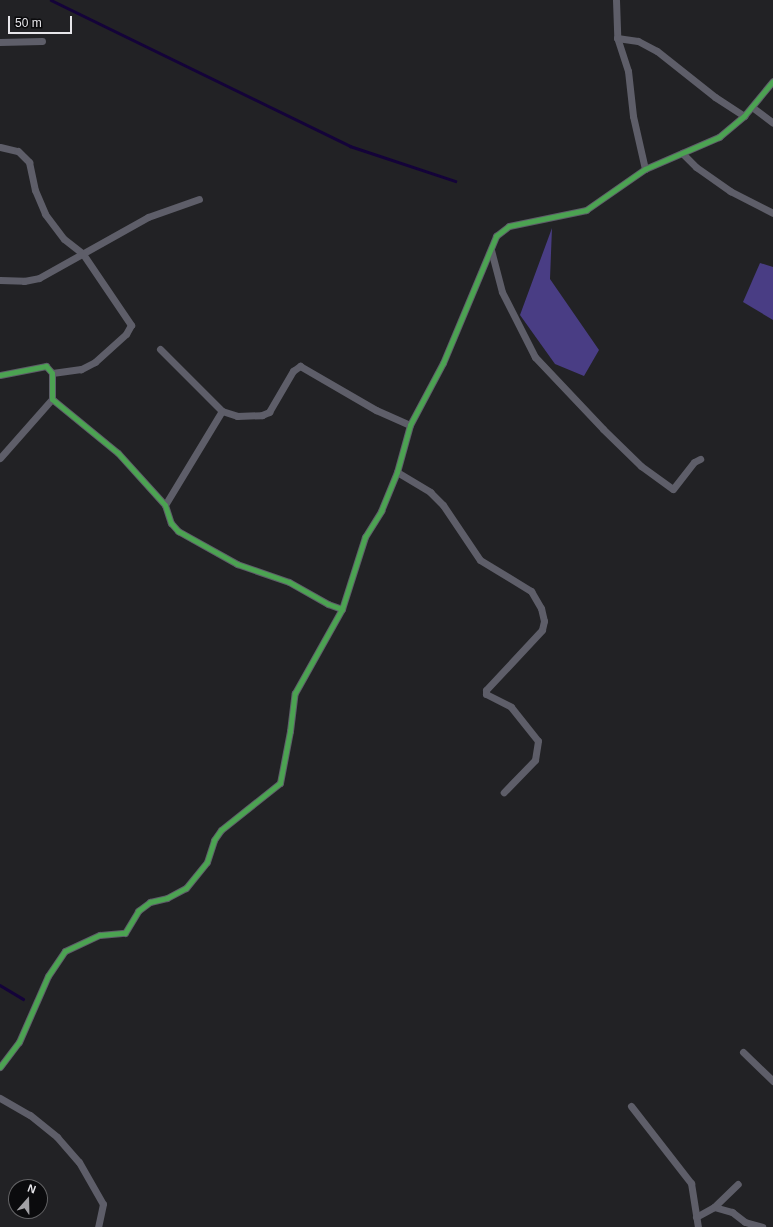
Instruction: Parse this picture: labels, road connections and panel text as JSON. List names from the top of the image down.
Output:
{
  "scale_bar": "50 m",
  "north": "top"
}
